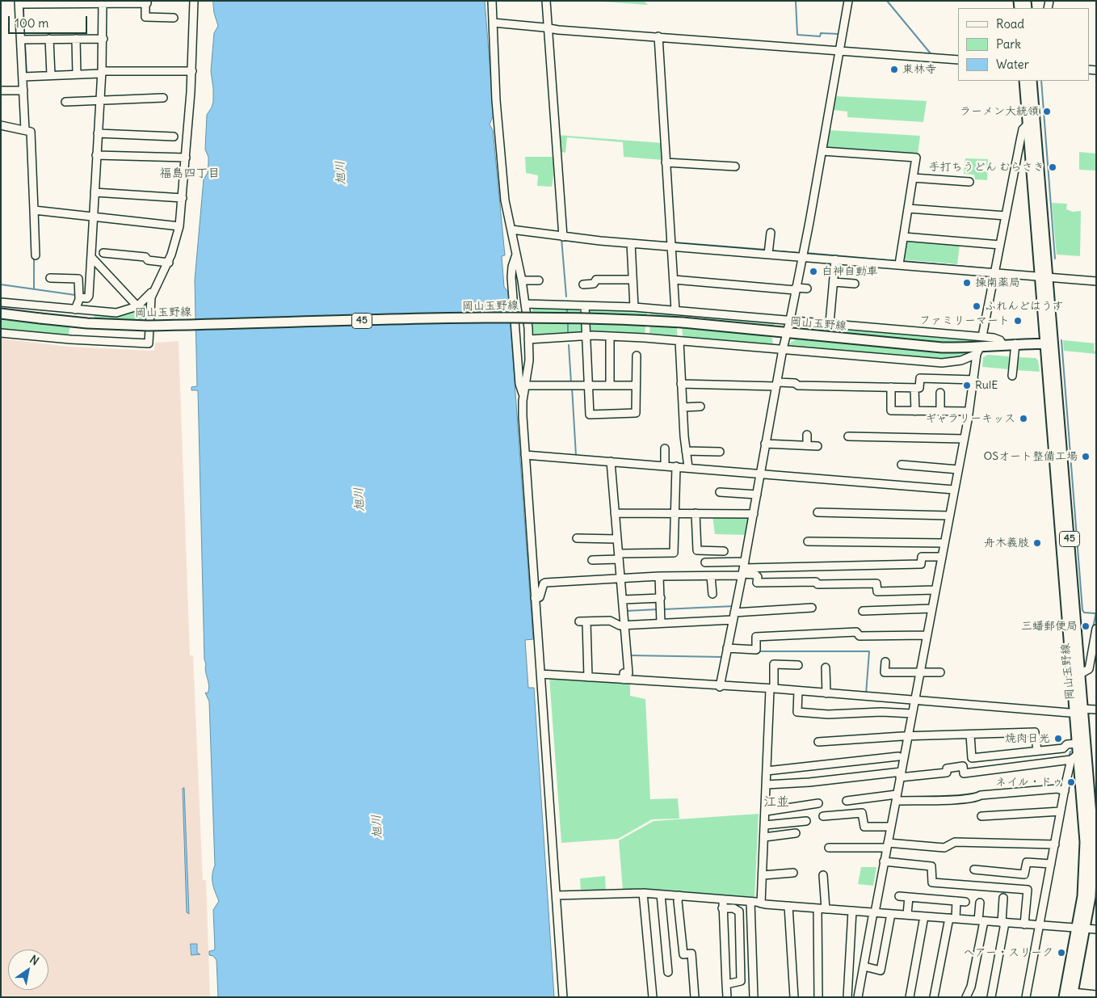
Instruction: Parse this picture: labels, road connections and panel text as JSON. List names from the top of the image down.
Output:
{
  "streets": {
    "main road": ["岡山玉野線", "45"]
  },
  "districts": ["福島四丁目", "江並"],
  "water": ["旭川"],
  "places": [
    "東林寺",
    "ラーメン大統領",
    "手打ちうどん むらさき",
    "白神自動車",
    "操南薬局",
    "ふれんどはうす",
    "ファミリーマート",
    "RulE",
    "ギャラリーキッス",
    "OSオート整備工場",
    "舟木義肢",
    "三蟠郵便局",
    "焼肉日光",
    "ネイル・ドゥ",
    "ヘアー・スリーク"
  ],
  "legend": ["Road", "Park", "Water"],
  "scale_bar": "100 m",
  "north": "top right"
}
